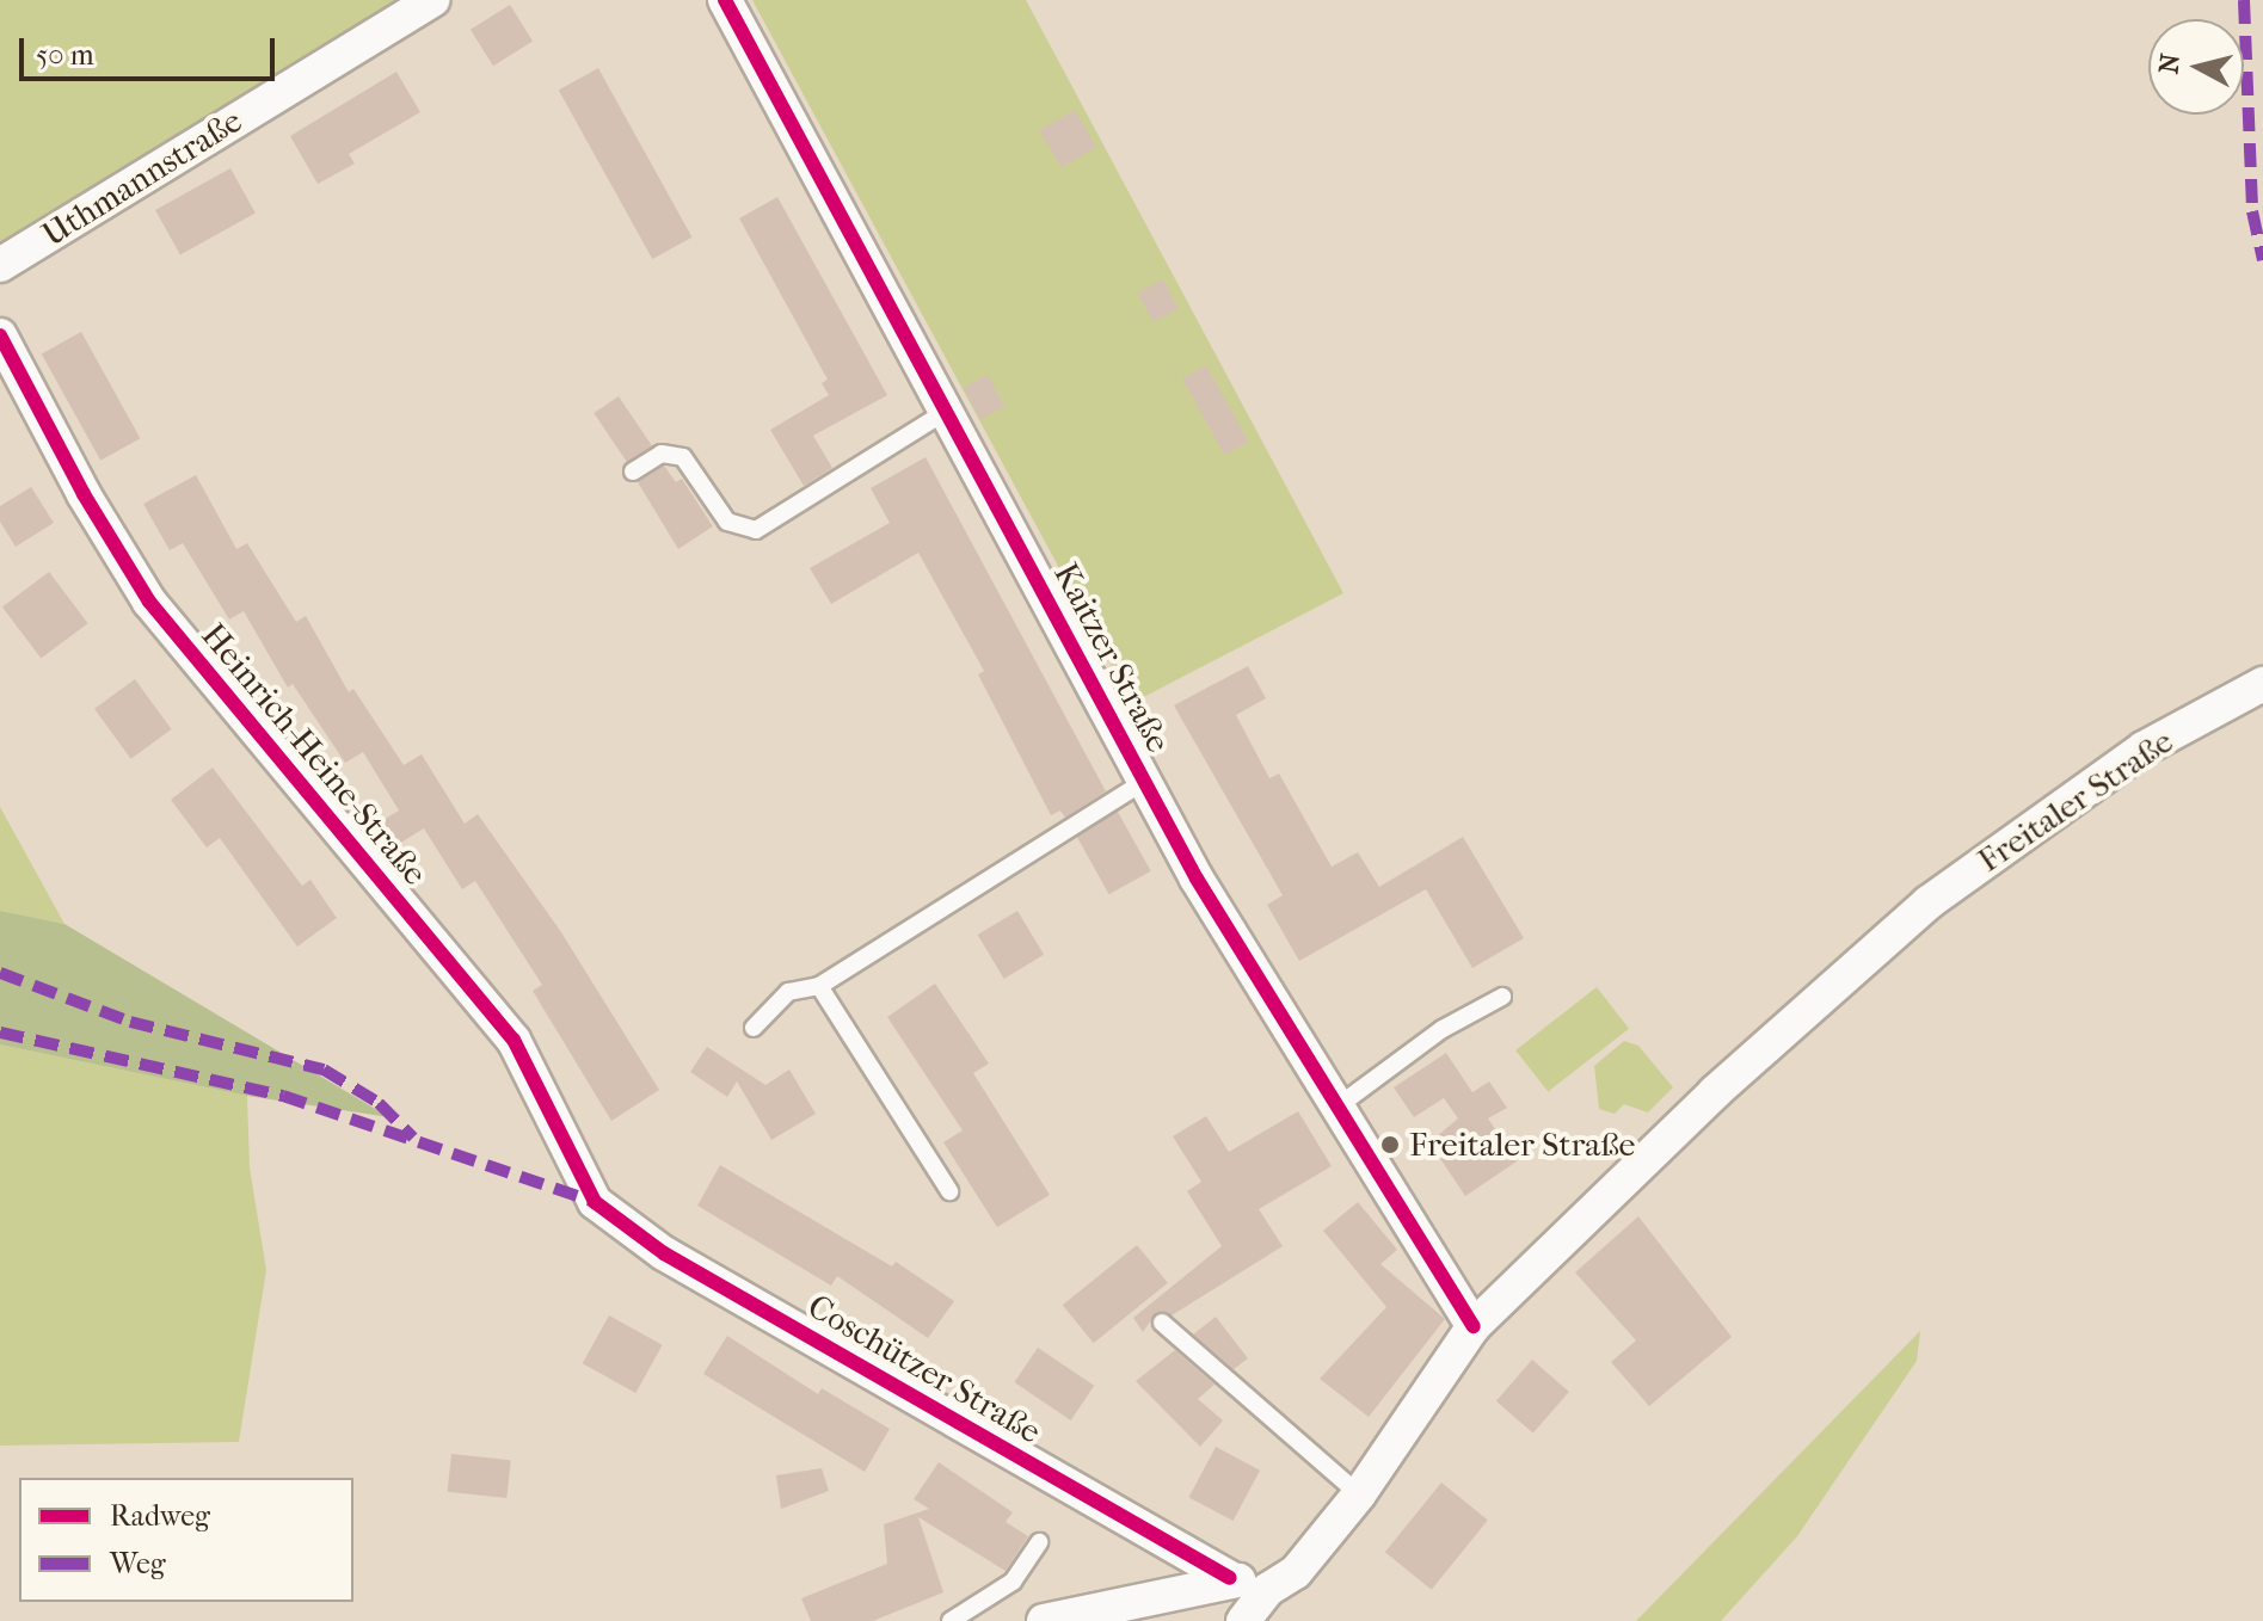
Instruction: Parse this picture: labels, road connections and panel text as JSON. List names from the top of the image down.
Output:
{
  "streets": {
    "street": [
      "Uthmannstraße",
      "Kaitzer Straße",
      "Heinrich-Heine-Straße",
      "Freitaler Straße",
      "Coschützer Straße"
    ]
  },
  "crossings": [
    ["Kaitzer Straße", "Freitaler Straße"],
    ["Heinrich-Heine-Straße", "Coschützer Straße"]
  ],
  "places": ["Freitaler Straße"],
  "legend": ["Radweg", "Weg"],
  "scale_bar": "50 m",
  "north": "left"
}
